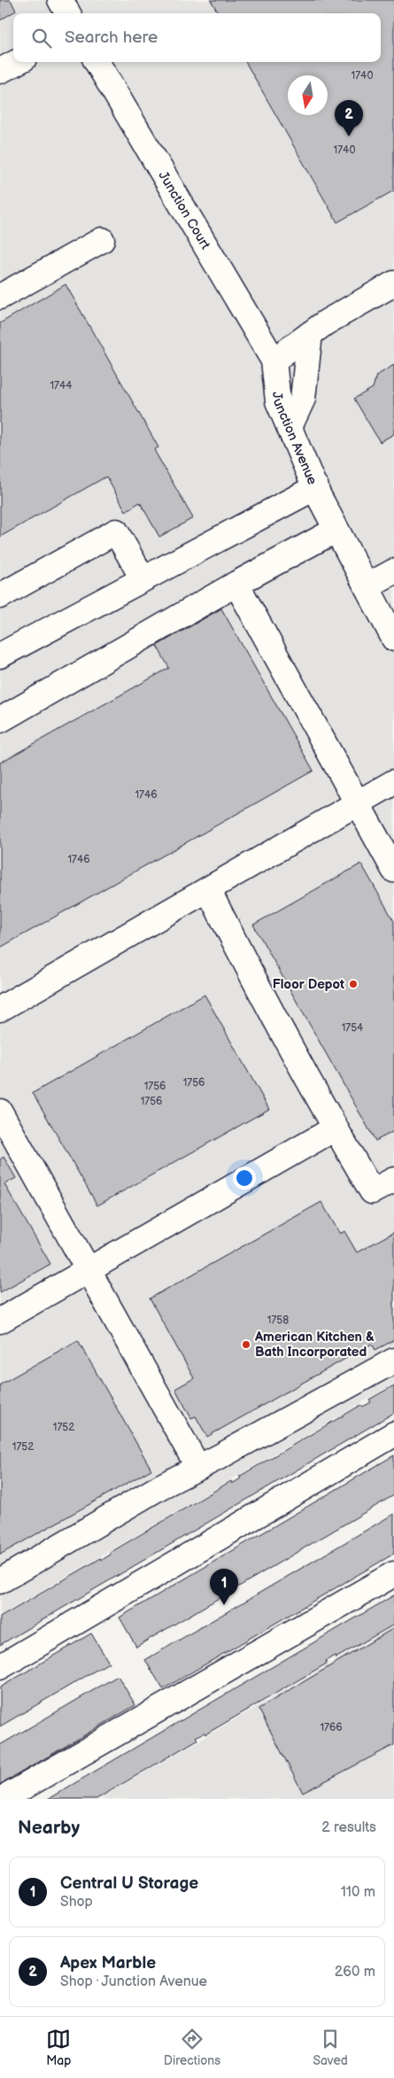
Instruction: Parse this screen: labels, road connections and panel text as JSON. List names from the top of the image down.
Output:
{
  "streets": {
    "street": ["Junction Court", "Junction Avenue"]
  },
  "crossings": [
    ["Junction Court", "Junction Avenue"]
  ],
  "places": ["Floor Depot", "American Kitchen & Bath Incorporated"],
  "house_numbers": [
    "1740",
    "1740",
    "1744",
    "1746",
    "1746",
    "1754",
    "1756",
    "1756",
    "1756",
    "1758",
    "1752",
    "1752",
    "1766"
  ],
  "north": "bottom",
  "page": {
    "search": "Search here",
    "pins": ["2", "1"],
    "heading": ["Nearby", "2 results"],
    "list": [
      {
        "mark": "1",
        "name": "Central U Storage",
        "note": "Shop",
        "value": "110 m"
      },
      {
        "mark": "2",
        "name": "Apex Marble",
        "note": "Shop · Junction Avenue",
        "value": "260 m"
      }
    ],
    "nav": ["Map", "Directions", "Saved"]
  }
}
